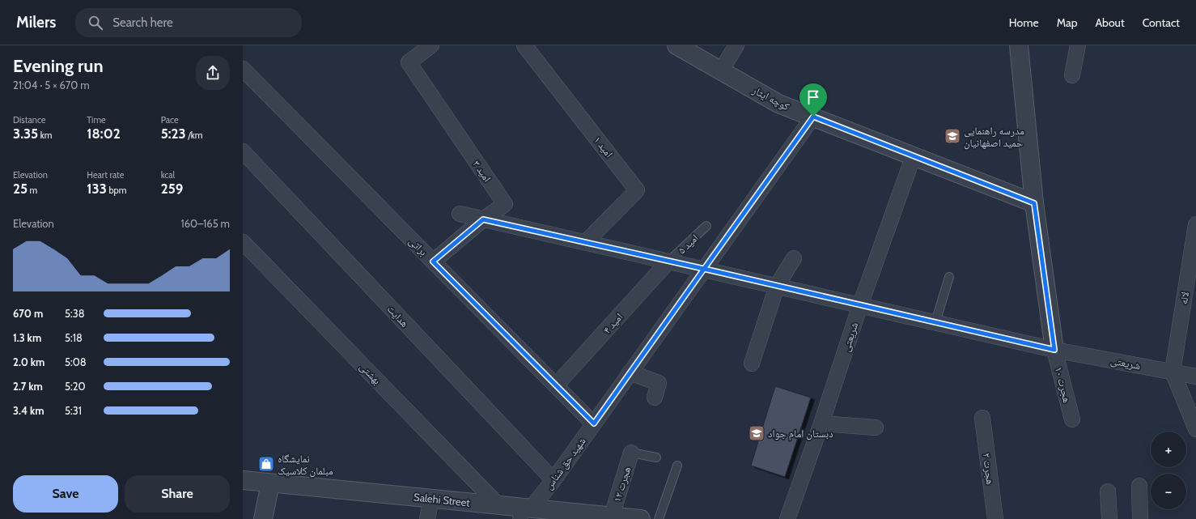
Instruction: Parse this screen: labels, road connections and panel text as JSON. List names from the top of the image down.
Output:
{
  "streets": {
    "street": [
      "کوچه ایثار",
      "امید ۱",
      "امید ۳",
      "براتی",
      "لاله",
      "هدایت",
      "امید ۴",
      "شریعتی",
      "بهشتی",
      "هجرت ۱۰",
      "شهید حق شناس",
      "هجرت ۲",
      "هجرت ۱۲",
      "Salehi Street"
    ],
    "lane": ["امید ۵"]
  },
  "crossings": [
    ["کوچه ایثار", "شریعتی"],
    ["کوچه ایثار", "شهید حق شناس"],
    ["امید ۱", "شریعتی"],
    ["امید ۳", "براتی"],
    ["امید ۳", "شریعتی"],
    ["امید ۵", "امید ۴"],
    ["امید ۵", "شریعتی"],
    ["براتی", "امید ۴"],
    ["براتی", "شهید حق شناس"],
    ["لاله", "شریعتی"],
    ["هدایت", "شهید حق شناس"],
    ["امید ۴", "شریعتی"],
    ["شریعتی", "هجرت ۱۰"],
    ["شریعتی", "شهید حق شناس"],
    ["بهشتی", "Salehi Street"],
    ["شهید حق شناس", "Salehi Street"],
    ["هجرت ۱۲", "Salehi Street"]
  ],
  "places": {
    "school or university": ["مدرسه راهنمایی حمید اصفهانیان", "دبستان امام جواد"],
    "shop": ["نمایشگاه مبلمان کلاسیک"]
  },
  "page": {
    "header": "Milers",
    "search": "Search here",
    "nav": [
      "Home",
      "Map",
      "About",
      "Contact"
    ],
    "heading": ["Evening run", "21:04 · 5 × 670 m"],
    "stats": [
      ["Distance", "3.35 km"],
      ["Time", "18:02"],
      ["Pace", "5:23 /km"],
      ["Elevation", "25 m"],
      ["Heart rate", "133 bpm"],
      ["kcal", "259"]
    ],
    "chart": ["Elevation", "160–165 m"],
    "list": [
      {
        "name": "670 m",
        "note": "5:38"
      },
      {
        "name": "1.3 km",
        "note": "5:18"
      },
      {
        "name": "2.0 km",
        "note": "5:08"
      },
      {
        "name": "2.7 km",
        "note": "5:20"
      },
      {
        "name": "3.4 km",
        "note": "5:31"
      }
    ],
    "map_buttons": ["+", "−"],
    "buttons": ["Save", "Share"]
  }
}
